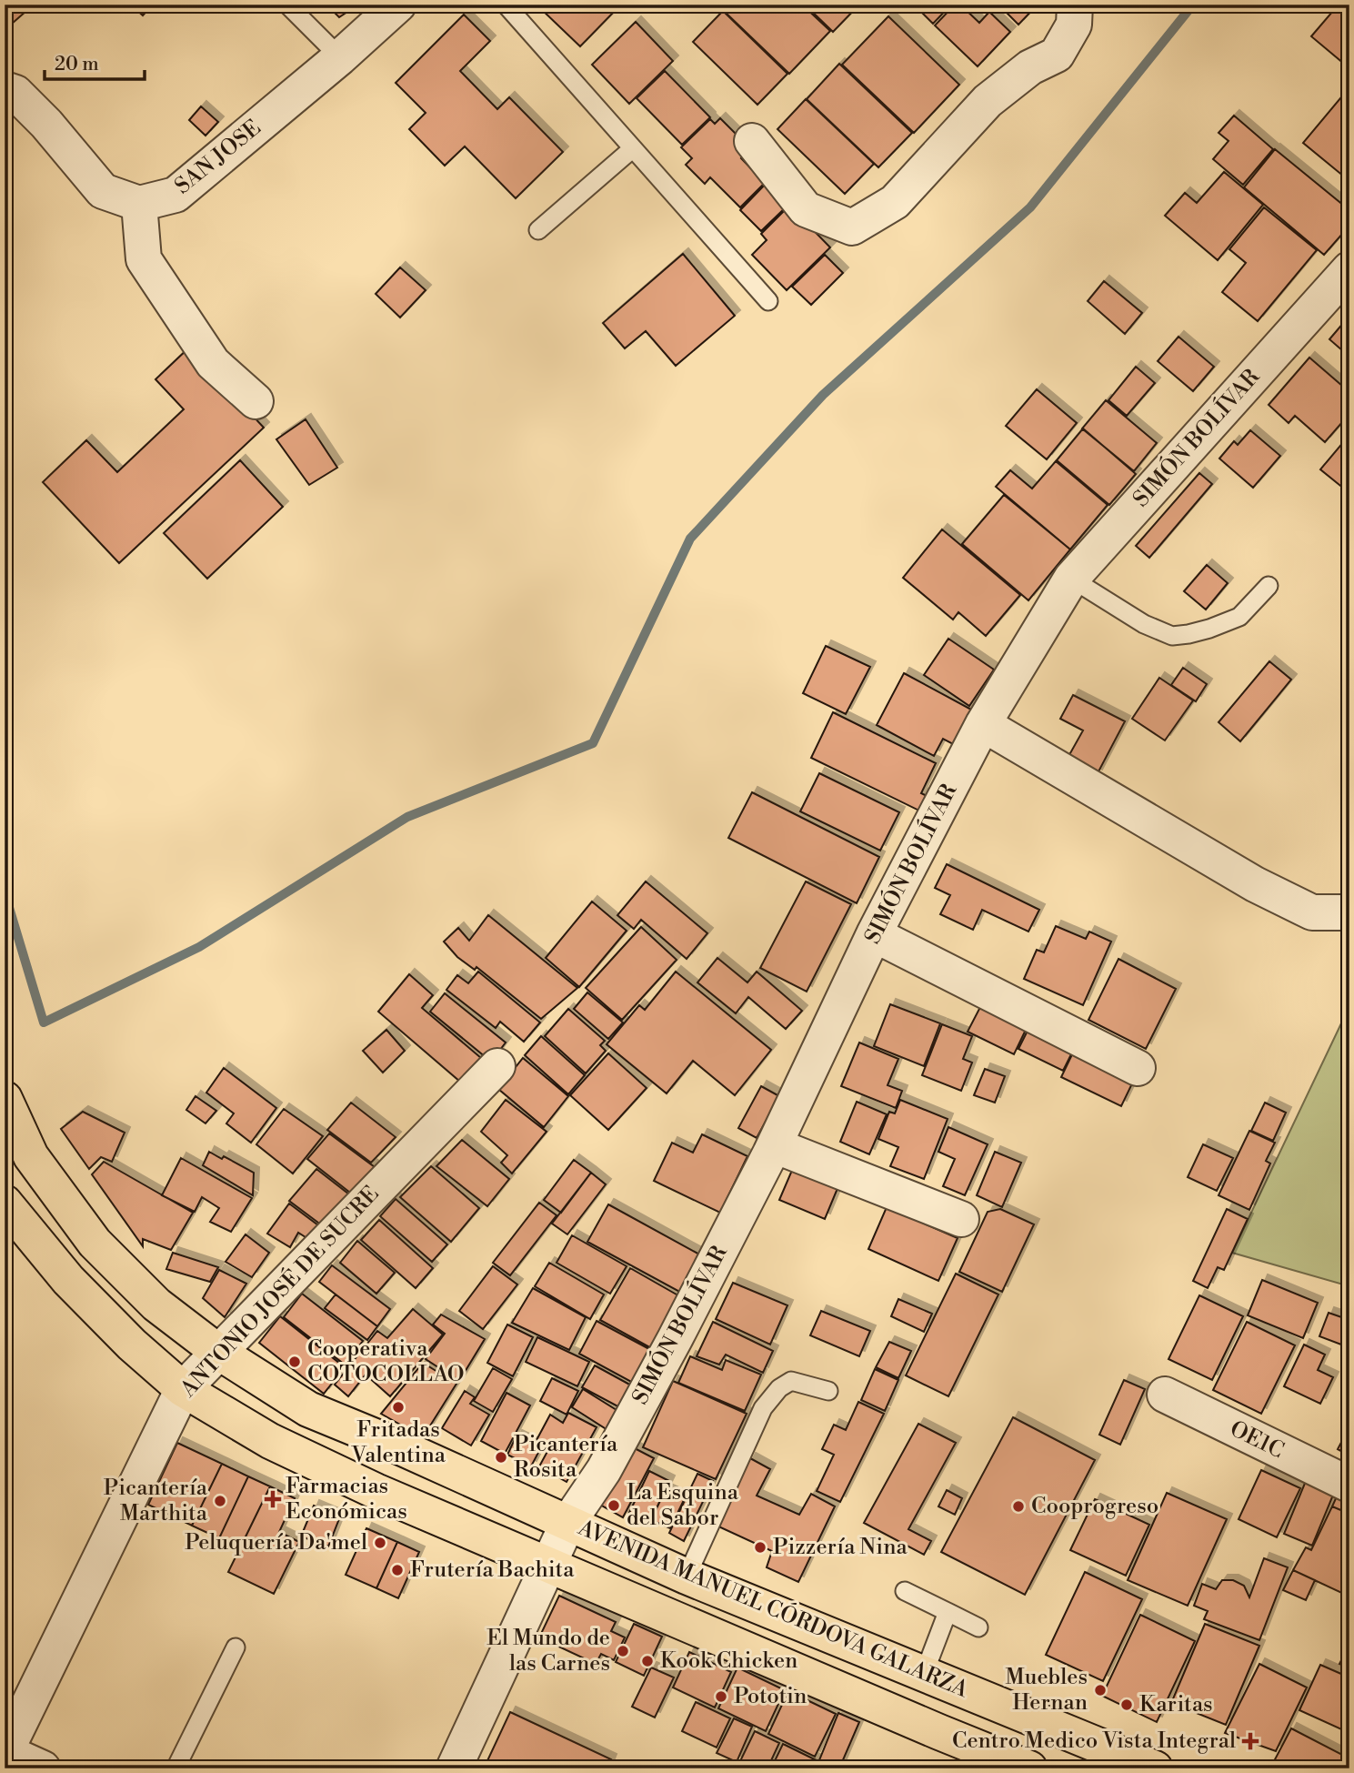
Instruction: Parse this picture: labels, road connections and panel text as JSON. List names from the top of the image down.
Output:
{
  "streets": {
    "main road": ["AVENIDA MANUEL CÓRDOVA GALARZA"],
    "street": [
      "SAN JOSE",
      "SIMÓN BOLÍVAR",
      "ANTONIO JOSÉ DE SUCRE",
      "OE1C"
    ]
  },
  "crossings": [
    ["SIMÓN BOLÍVAR", "AVENIDA MANUEL CÓRDOVA GALARZA"],
    ["ANTONIO JOSÉ DE SUCRE", "AVENIDA MANUEL CÓRDOVA GALARZA"]
  ],
  "places": {
    "other": [
      "Cooperativa COTOCOLLAO",
      "Fritadas Valentina",
      "Picantería Rosita",
      "Picantería Marthita",
      "La Esquina del Sabor",
      "Cooprogreso",
      "Peluquería Da'mel",
      "Pizzería Nina",
      "Frutería Bachita",
      "El Mundo de las Carnes",
      "Kook Chicken",
      "Muebles Hernan",
      "Pototin",
      "Karitas"
    ],
    "health": ["Farmacias Económicas", "Centro Medico Vista Integral"]
  },
  "scale_bar": "20 m"
}
